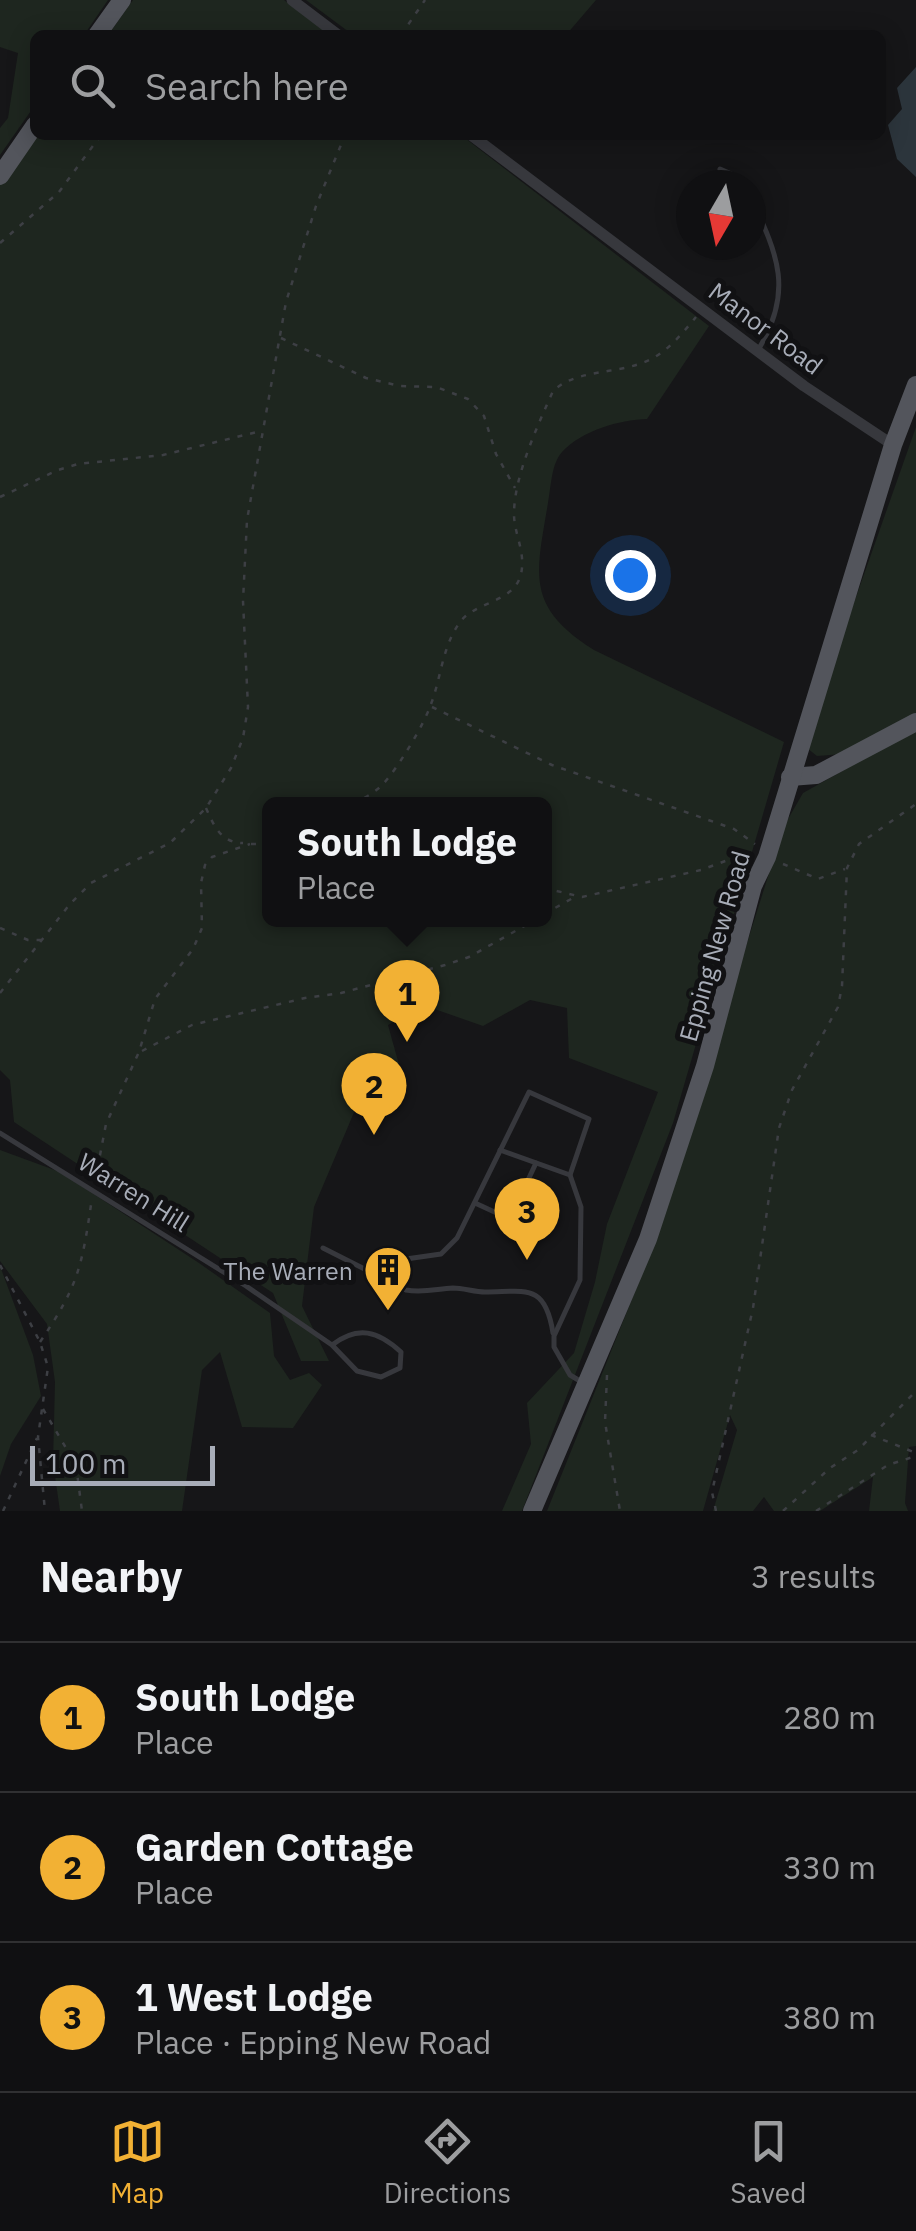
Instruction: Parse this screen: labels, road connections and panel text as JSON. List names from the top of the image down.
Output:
{
  "streets": {
    "main road": ["Epping New Road"],
    "street": ["Manor Road"],
    "lane": ["Warren Hill"]
  },
  "crossings": [
    ["Manor Road", "Epping New Road"]
  ],
  "places": {
    "building": ["The Warren"]
  },
  "scale_bar": "100 m",
  "north": "bottom",
  "page": {
    "search": "Search here",
    "popup": ["South Lodge", "Place"],
    "pins": ["1", "2", "3"],
    "scale": "100 m",
    "heading": ["Nearby", "3 results"],
    "list": [
      {
        "mark": "1",
        "name": "South Lodge",
        "note": "Place",
        "value": "280 m"
      },
      {
        "mark": "2",
        "name": "Garden Cottage",
        "note": "Place",
        "value": "330 m"
      },
      {
        "mark": "3",
        "name": "1 West Lodge",
        "note": "Place · Epping New Road",
        "value": "380 m"
      }
    ],
    "nav": ["Map", "Directions", "Saved"]
  }
}
